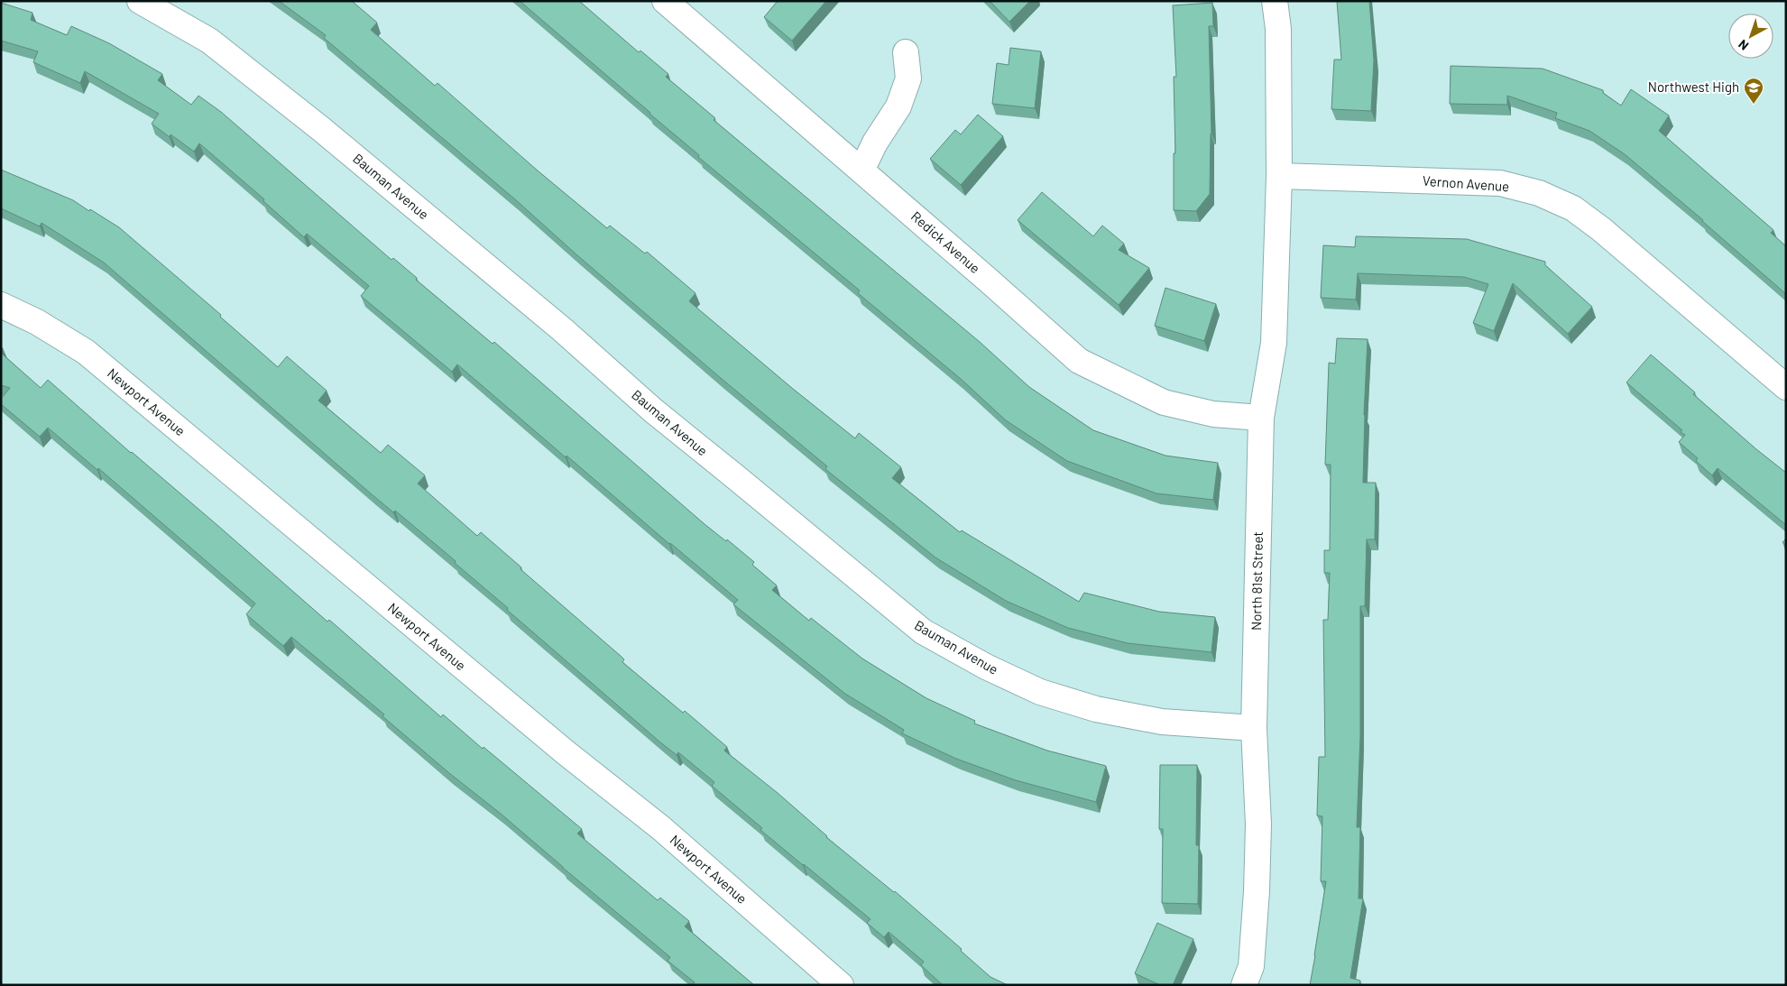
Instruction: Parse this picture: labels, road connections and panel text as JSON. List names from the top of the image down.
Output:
{
  "streets": {
    "street": [
      "Vernon Avenue",
      "Bauman Avenue",
      "Redick Avenue",
      "Newport Avenue",
      "North 81st Street"
    ]
  },
  "crossings": [
    ["Vernon Avenue", "North 81st Street"],
    ["Bauman Avenue", "North 81st Street"],
    ["Redick Avenue", "North 81st Street"]
  ],
  "places": {
    "school or university": ["Northwest High"]
  },
  "north": "bottom left"
}
